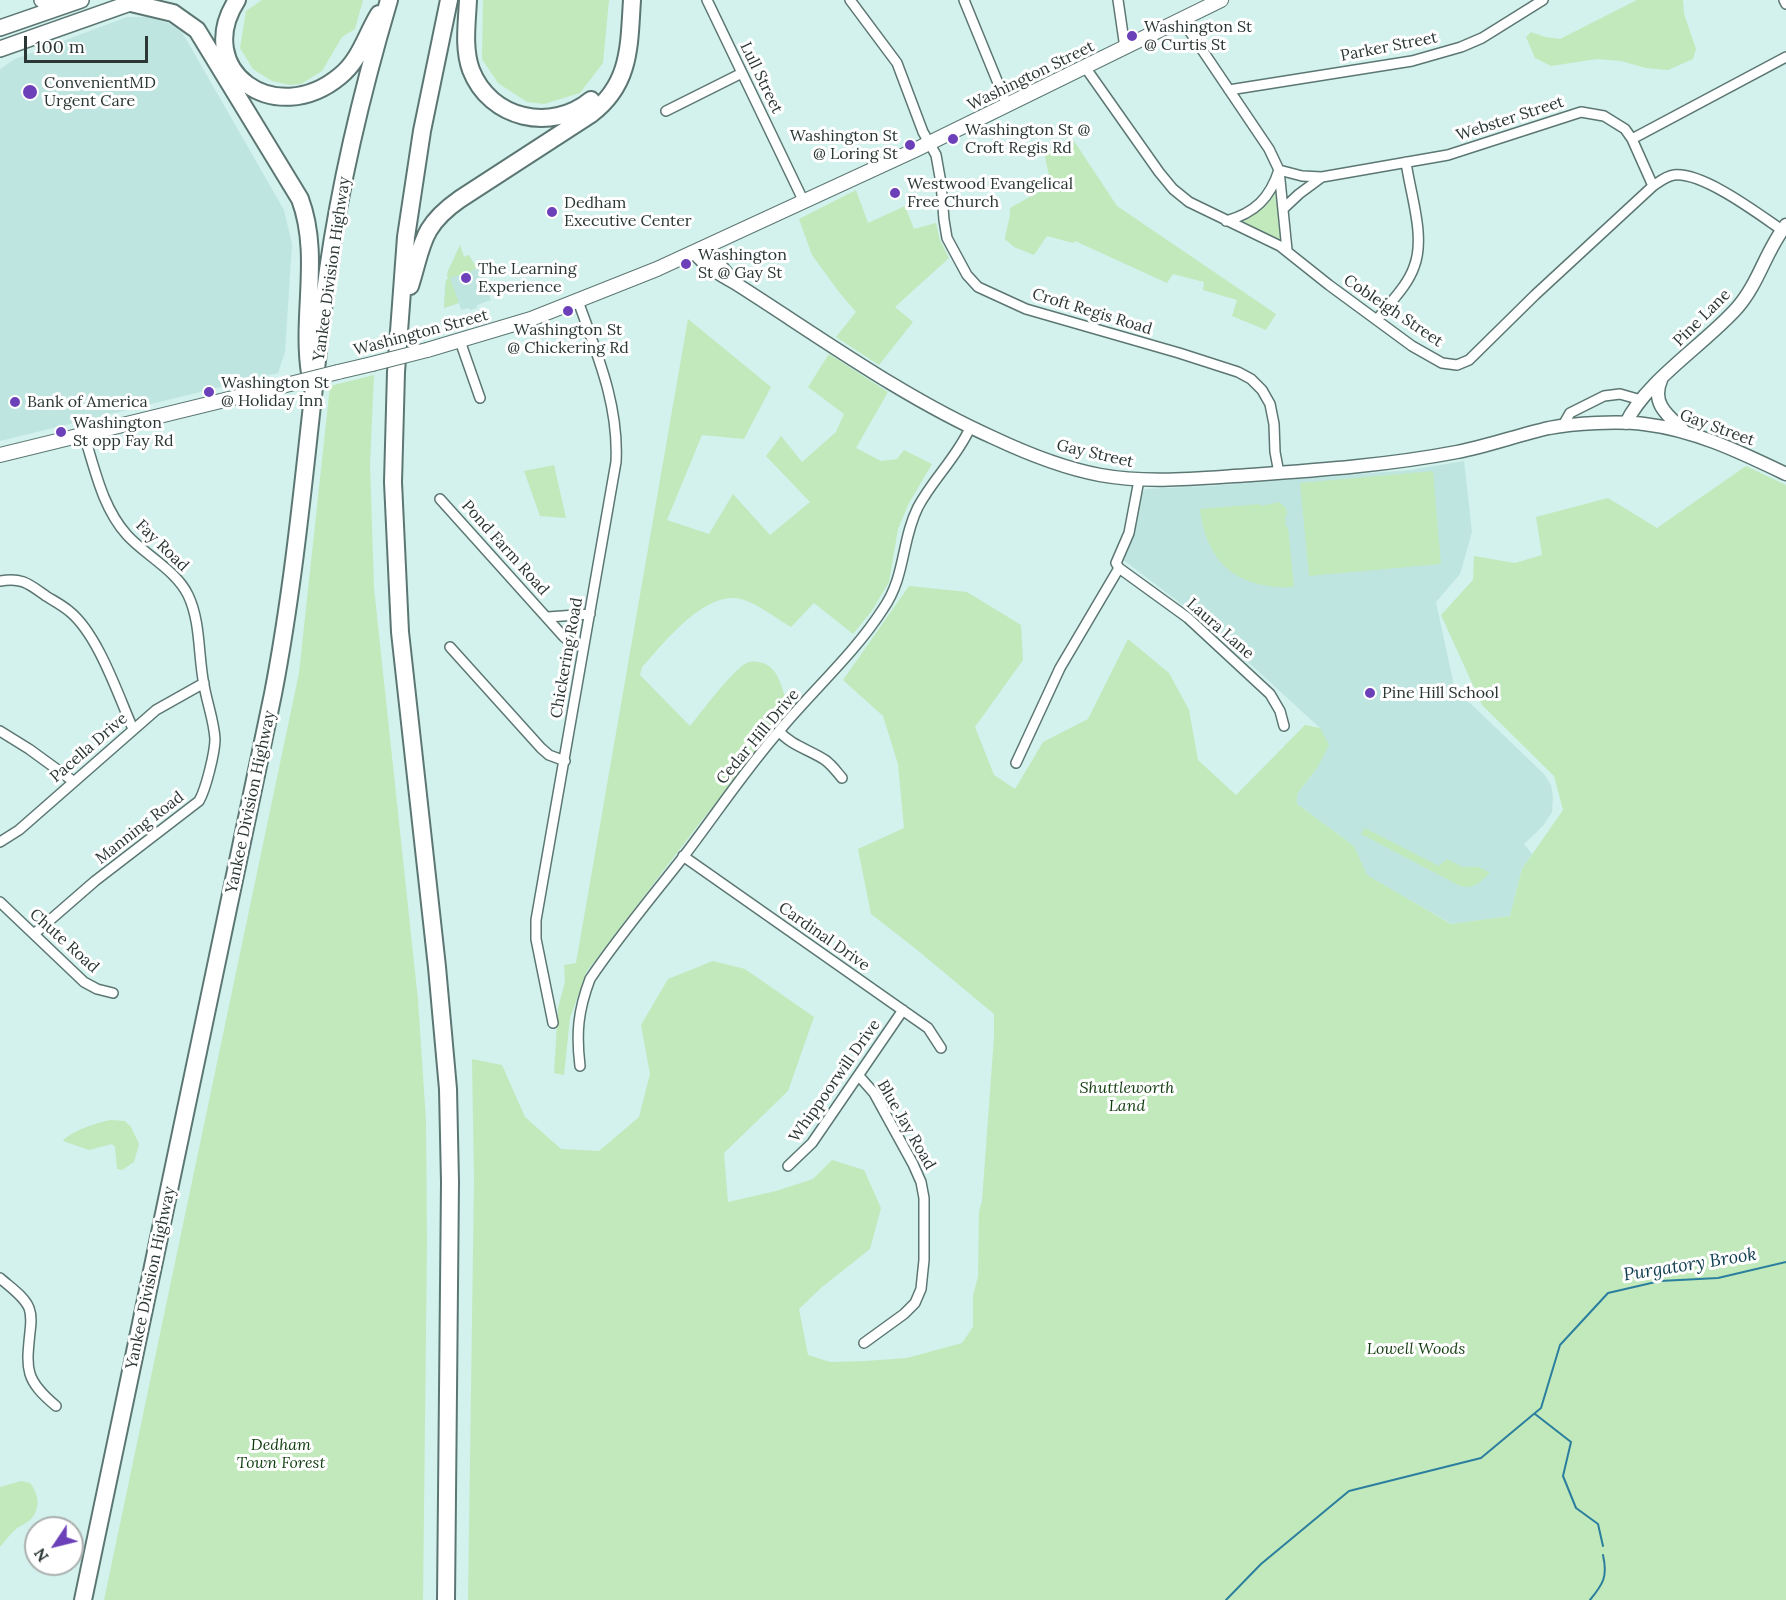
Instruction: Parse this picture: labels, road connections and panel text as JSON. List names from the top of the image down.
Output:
{
  "streets": {
    "highway": ["Yankee Division Highway"],
    "main road": ["Washington Street"],
    "street": [
      "Parker Street",
      "Lull Street",
      "Webster Street",
      "Cobleigh Street",
      "Croft Regis Road",
      "Pine Lane",
      "Gay Street",
      "Fay Road",
      "Pond Farm Road",
      "Laura Lane",
      "Chickering Road",
      "Cedar Hill Drive",
      "Pacella Drive",
      "Manning Road",
      "Cardinal Drive",
      "Chute Road",
      "Whippoorwill Drive",
      "Blue Jay Road"
    ]
  },
  "crossings": [
    ["Washington Street", "Lull Street"],
    ["Washington Street", "Cobleigh Street"],
    ["Washington Street", "Croft Regis Road"],
    ["Washington Street", "Gay Street"],
    ["Washington Street", "Fay Road"],
    ["Washington Street", "Chickering Road"],
    ["Croft Regis Road", "Gay Street"],
    ["Pine Lane", "Gay Street"],
    ["Gay Street", "Cedar Hill Drive"],
    ["Fay Road", "Pacella Drive"],
    ["Fay Road", "Manning Road"],
    ["Pond Farm Road", "Chickering Road"],
    ["Cedar Hill Drive", "Cardinal Drive"],
    ["Pacella Drive", "Manning Road"],
    ["Manning Road", "Chute Road"],
    ["Cardinal Drive", "Whippoorwill Drive"],
    ["Whippoorwill Drive", "Blue Jay Road"]
  ],
  "water": ["Purgatory Brook"],
  "parks": ["Shuttleworth Land", "Lowell Woods", "Dedham Town Forest"],
  "places": [
    "Washington St @ Curtis St",
    "ConvenientMD Urgent Care",
    "Washington St @ Croft Regis Rd",
    "Washington St @ Loring St",
    "Westwood Evangelical Free Church",
    "Dedham Executive Center",
    "Washington St @ Gay St",
    "The Learning Experience",
    "Washington St @ Chickering Rd",
    "Washington St @ Holiday Inn",
    "Bank of America",
    "Washington St opp Fay Rd",
    "Pine Hill School"
  ],
  "scale_bar": "100 m",
  "north": "bottom left"
}
